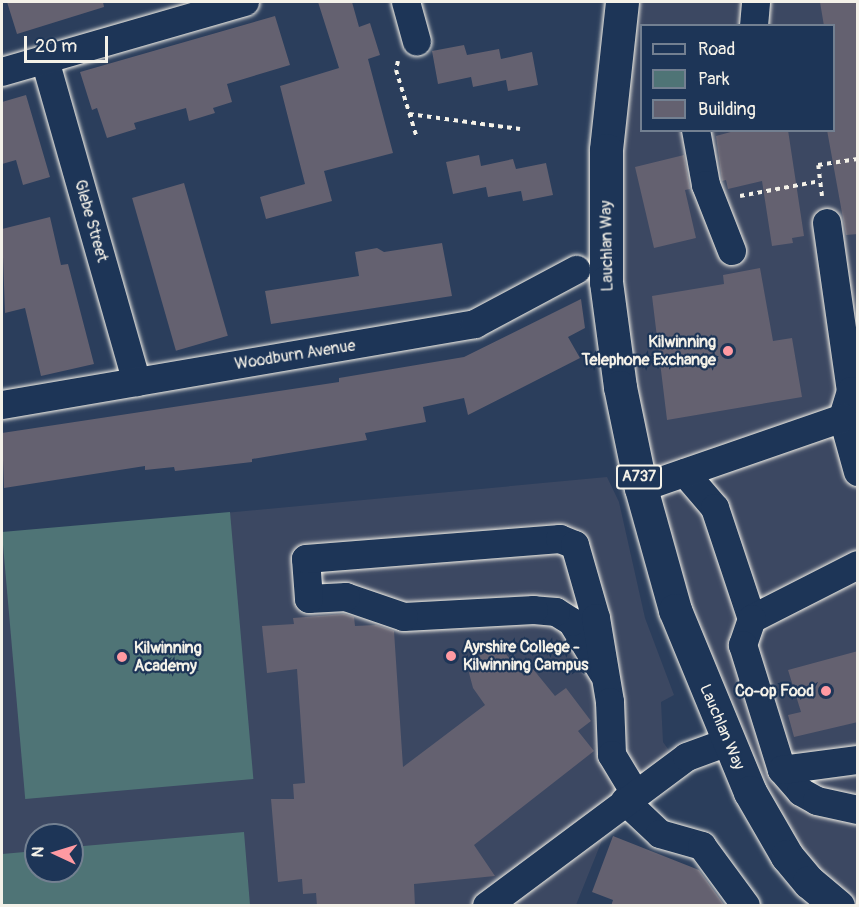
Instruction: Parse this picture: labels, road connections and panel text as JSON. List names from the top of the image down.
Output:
{
  "streets": {
    "main road": ["Lauchlan Way", "A737"],
    "street": ["Glebe Street", "Woodburn Avenue"]
  },
  "crossings": [
    ["Glebe Street", "Woodburn Avenue"]
  ],
  "places": [
    "Kilwinning Telephone Exchange",
    "Ayrshire College - Kilwinning Campus",
    "Kilwinning Academy",
    "Co-op Food"
  ],
  "legend": ["Road", "Park", "Building"],
  "scale_bar": "20 m",
  "north": "left"
}
